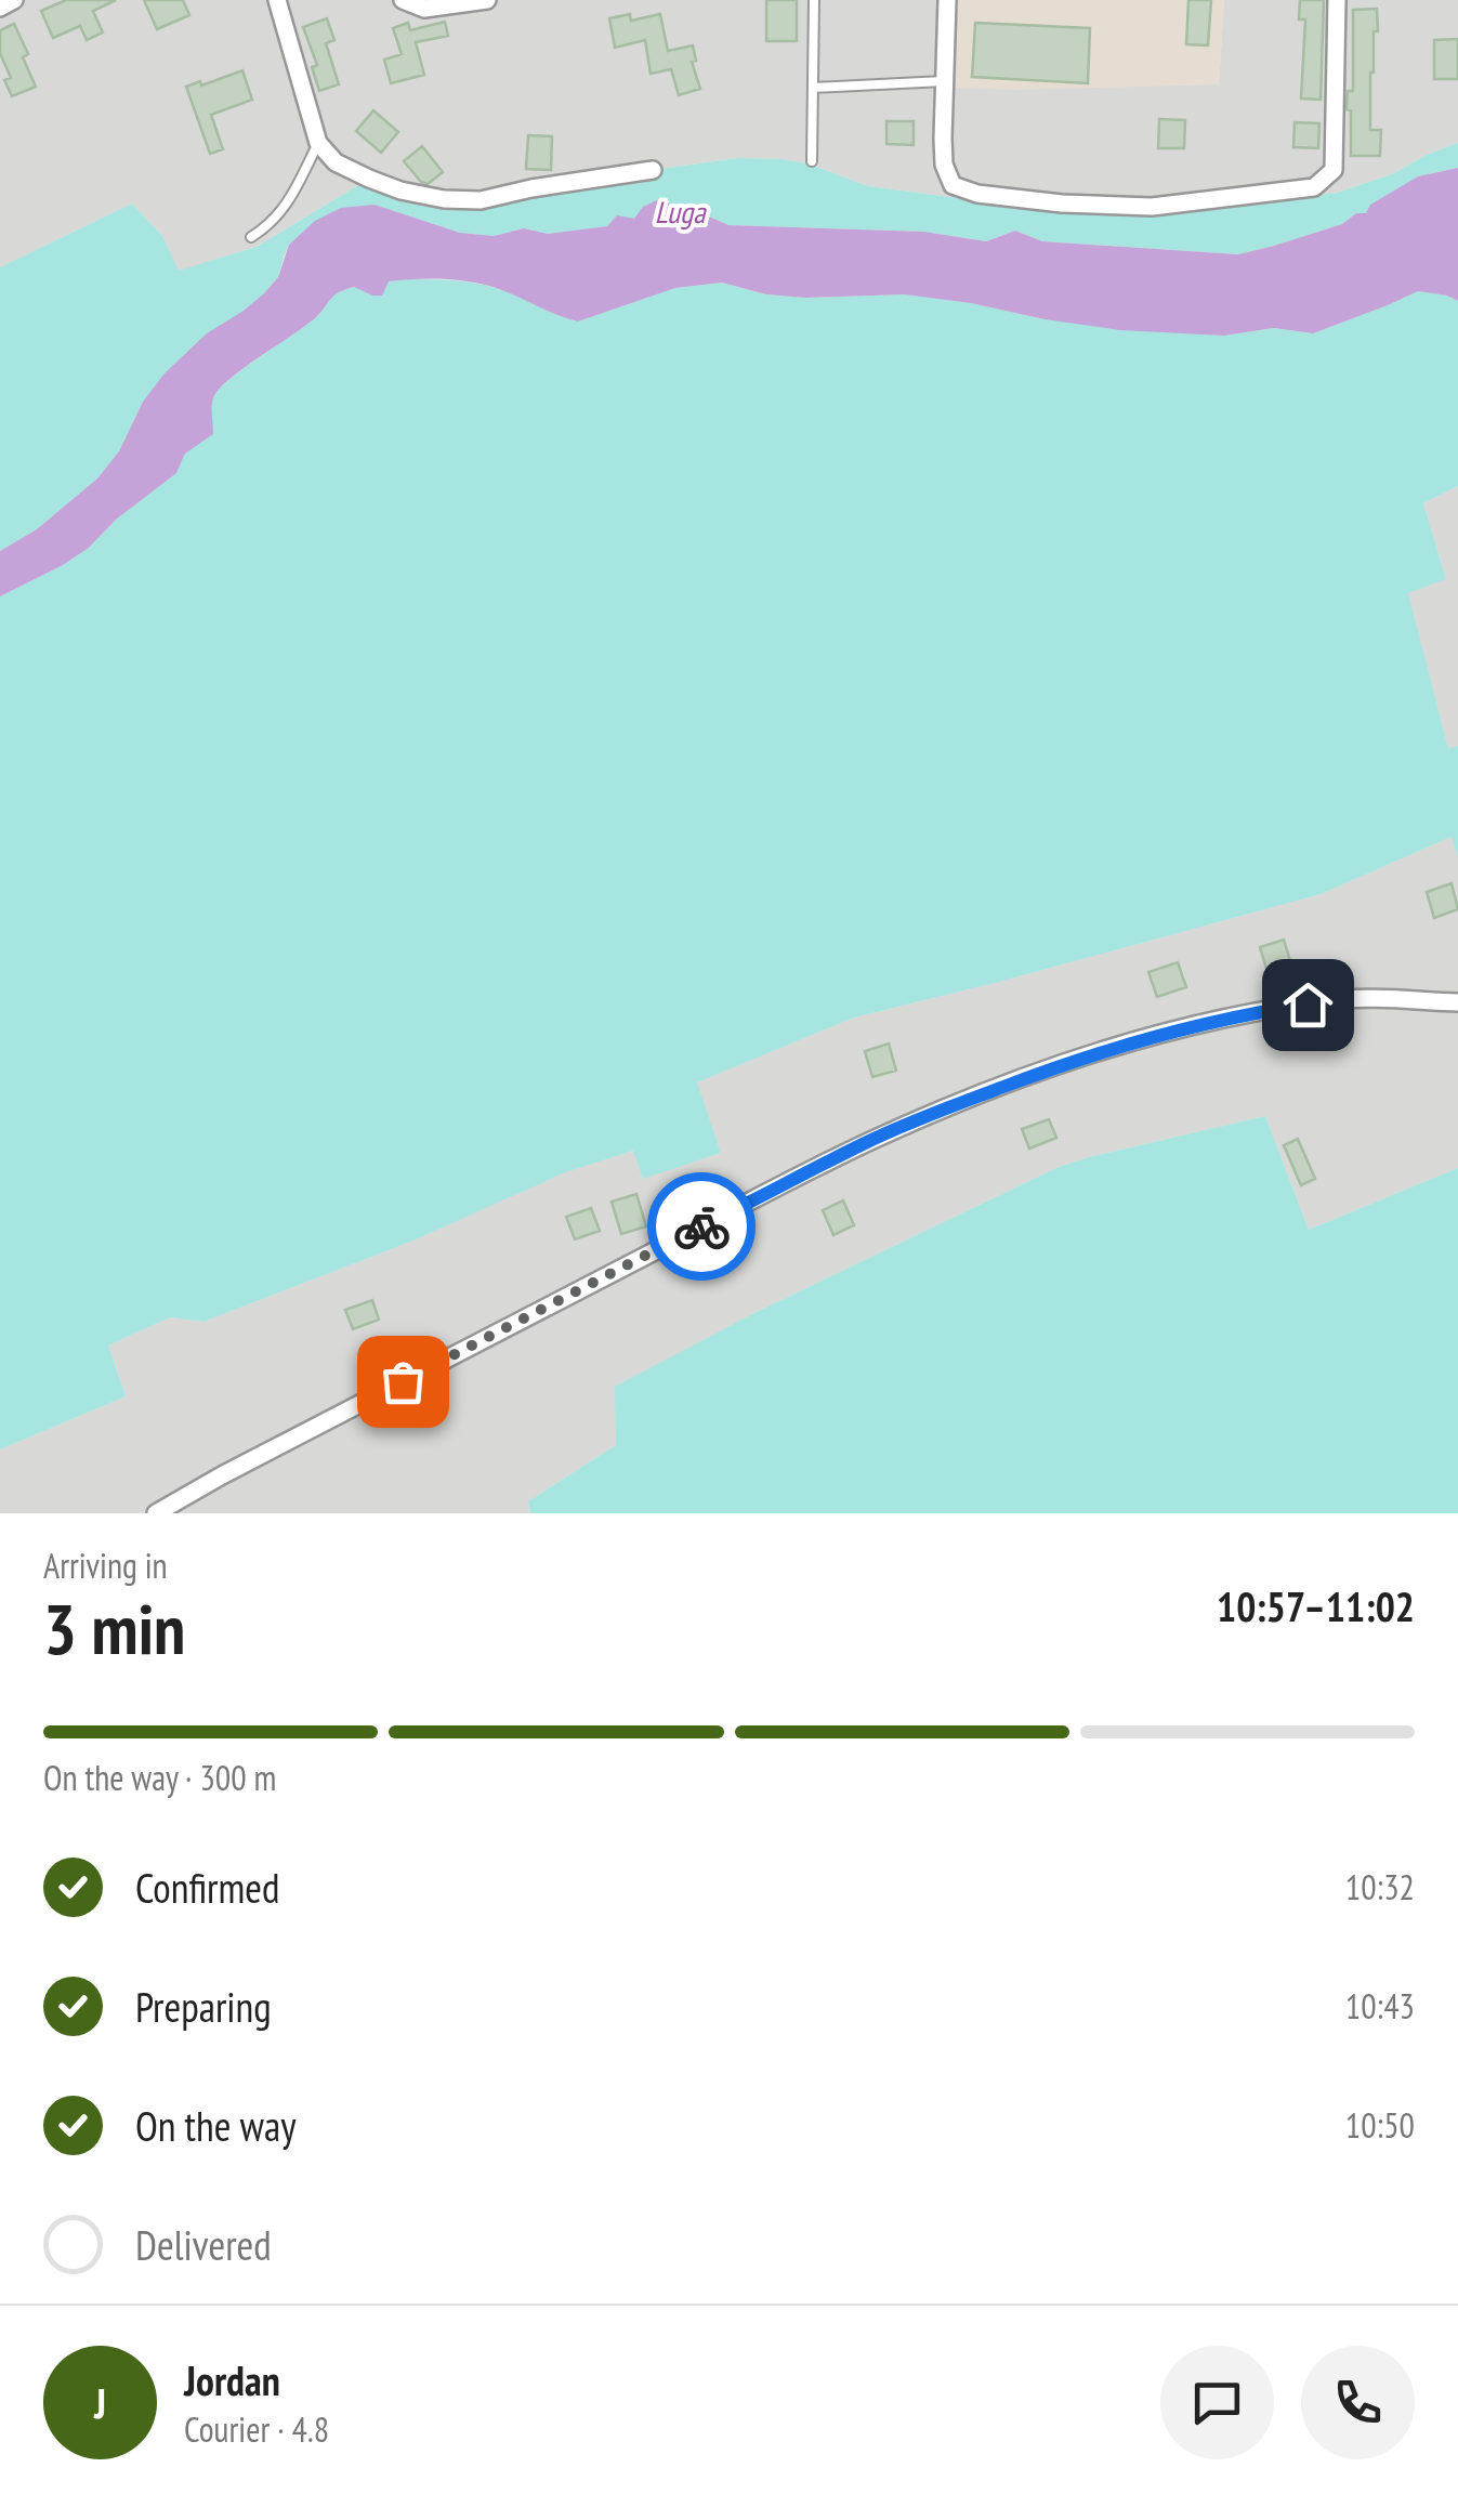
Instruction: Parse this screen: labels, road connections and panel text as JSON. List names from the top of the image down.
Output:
{
  "water": ["Luga"],
  "page": {
    "heading": ["3 min", "Arriving in", "10:57–11:02"],
    "panel": ["Jordan", "Courier · 4.8"],
    "bar": "On the way · 300 m",
    "list": [
      ["Confirmed", "10:32"],
      ["Preparing", "10:43"],
      ["On the way", "10:50"],
      "Delivered"
    ],
    "round": "J"
  }
}
